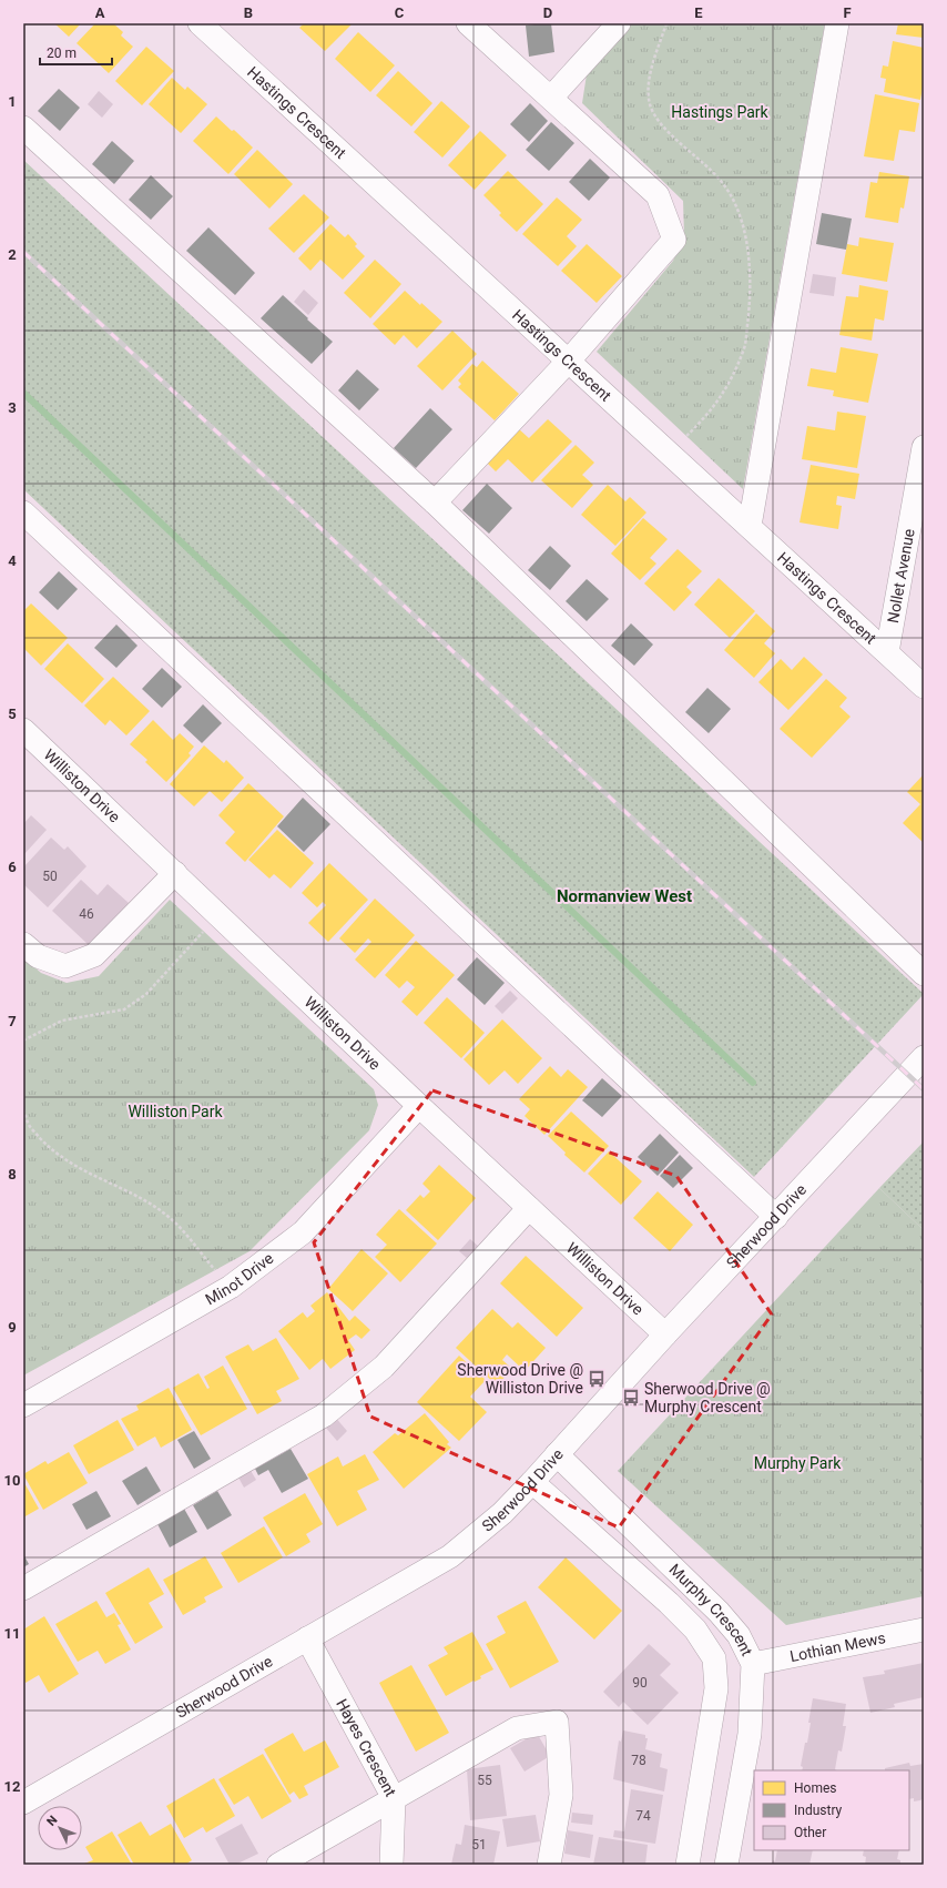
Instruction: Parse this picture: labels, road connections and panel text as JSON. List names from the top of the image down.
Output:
{
  "streets": {
    "street": [
      "Hastings Crescent",
      "Nollet Avenue",
      "Williston Drive",
      "Sherwood Drive",
      "Minot Drive",
      "Murphy Crescent",
      "Lothian Mews",
      "Hayes Crescent"
    ]
  },
  "crossings": [
    ["Hastings Crescent", "Nollet Avenue"],
    ["Williston Drive", "Sherwood Drive"],
    ["Williston Drive", "Minot Drive"],
    ["Sherwood Drive", "Murphy Crescent"],
    ["Sherwood Drive", "Hayes Crescent"],
    ["Murphy Crescent", "Lothian Mews"]
  ],
  "districts": ["Normanview West"],
  "parks": ["Hastings Park", "Williston Park", "Murphy Park"],
  "places": {
    "bus stop": ["Sherwood Drive @ Williston Drive", "Sherwood Drive @ Murphy Crescent"]
  },
  "house_numbers": [
    "50",
    "46",
    "90",
    "78",
    "55",
    "74",
    "51"
  ],
  "legend": ["Homes", "Industry", "Other"],
  "scale_bar": "20 m",
  "north": "top left",
  "grid": {
    "columns": [
      "A",
      "B",
      "C",
      "D",
      "E",
      "F"
    ],
    "rows": [
      "1",
      "2",
      "3",
      "4",
      "5",
      "6",
      "7",
      "8",
      "9",
      "10",
      "11",
      "12"
    ]
  }
}
